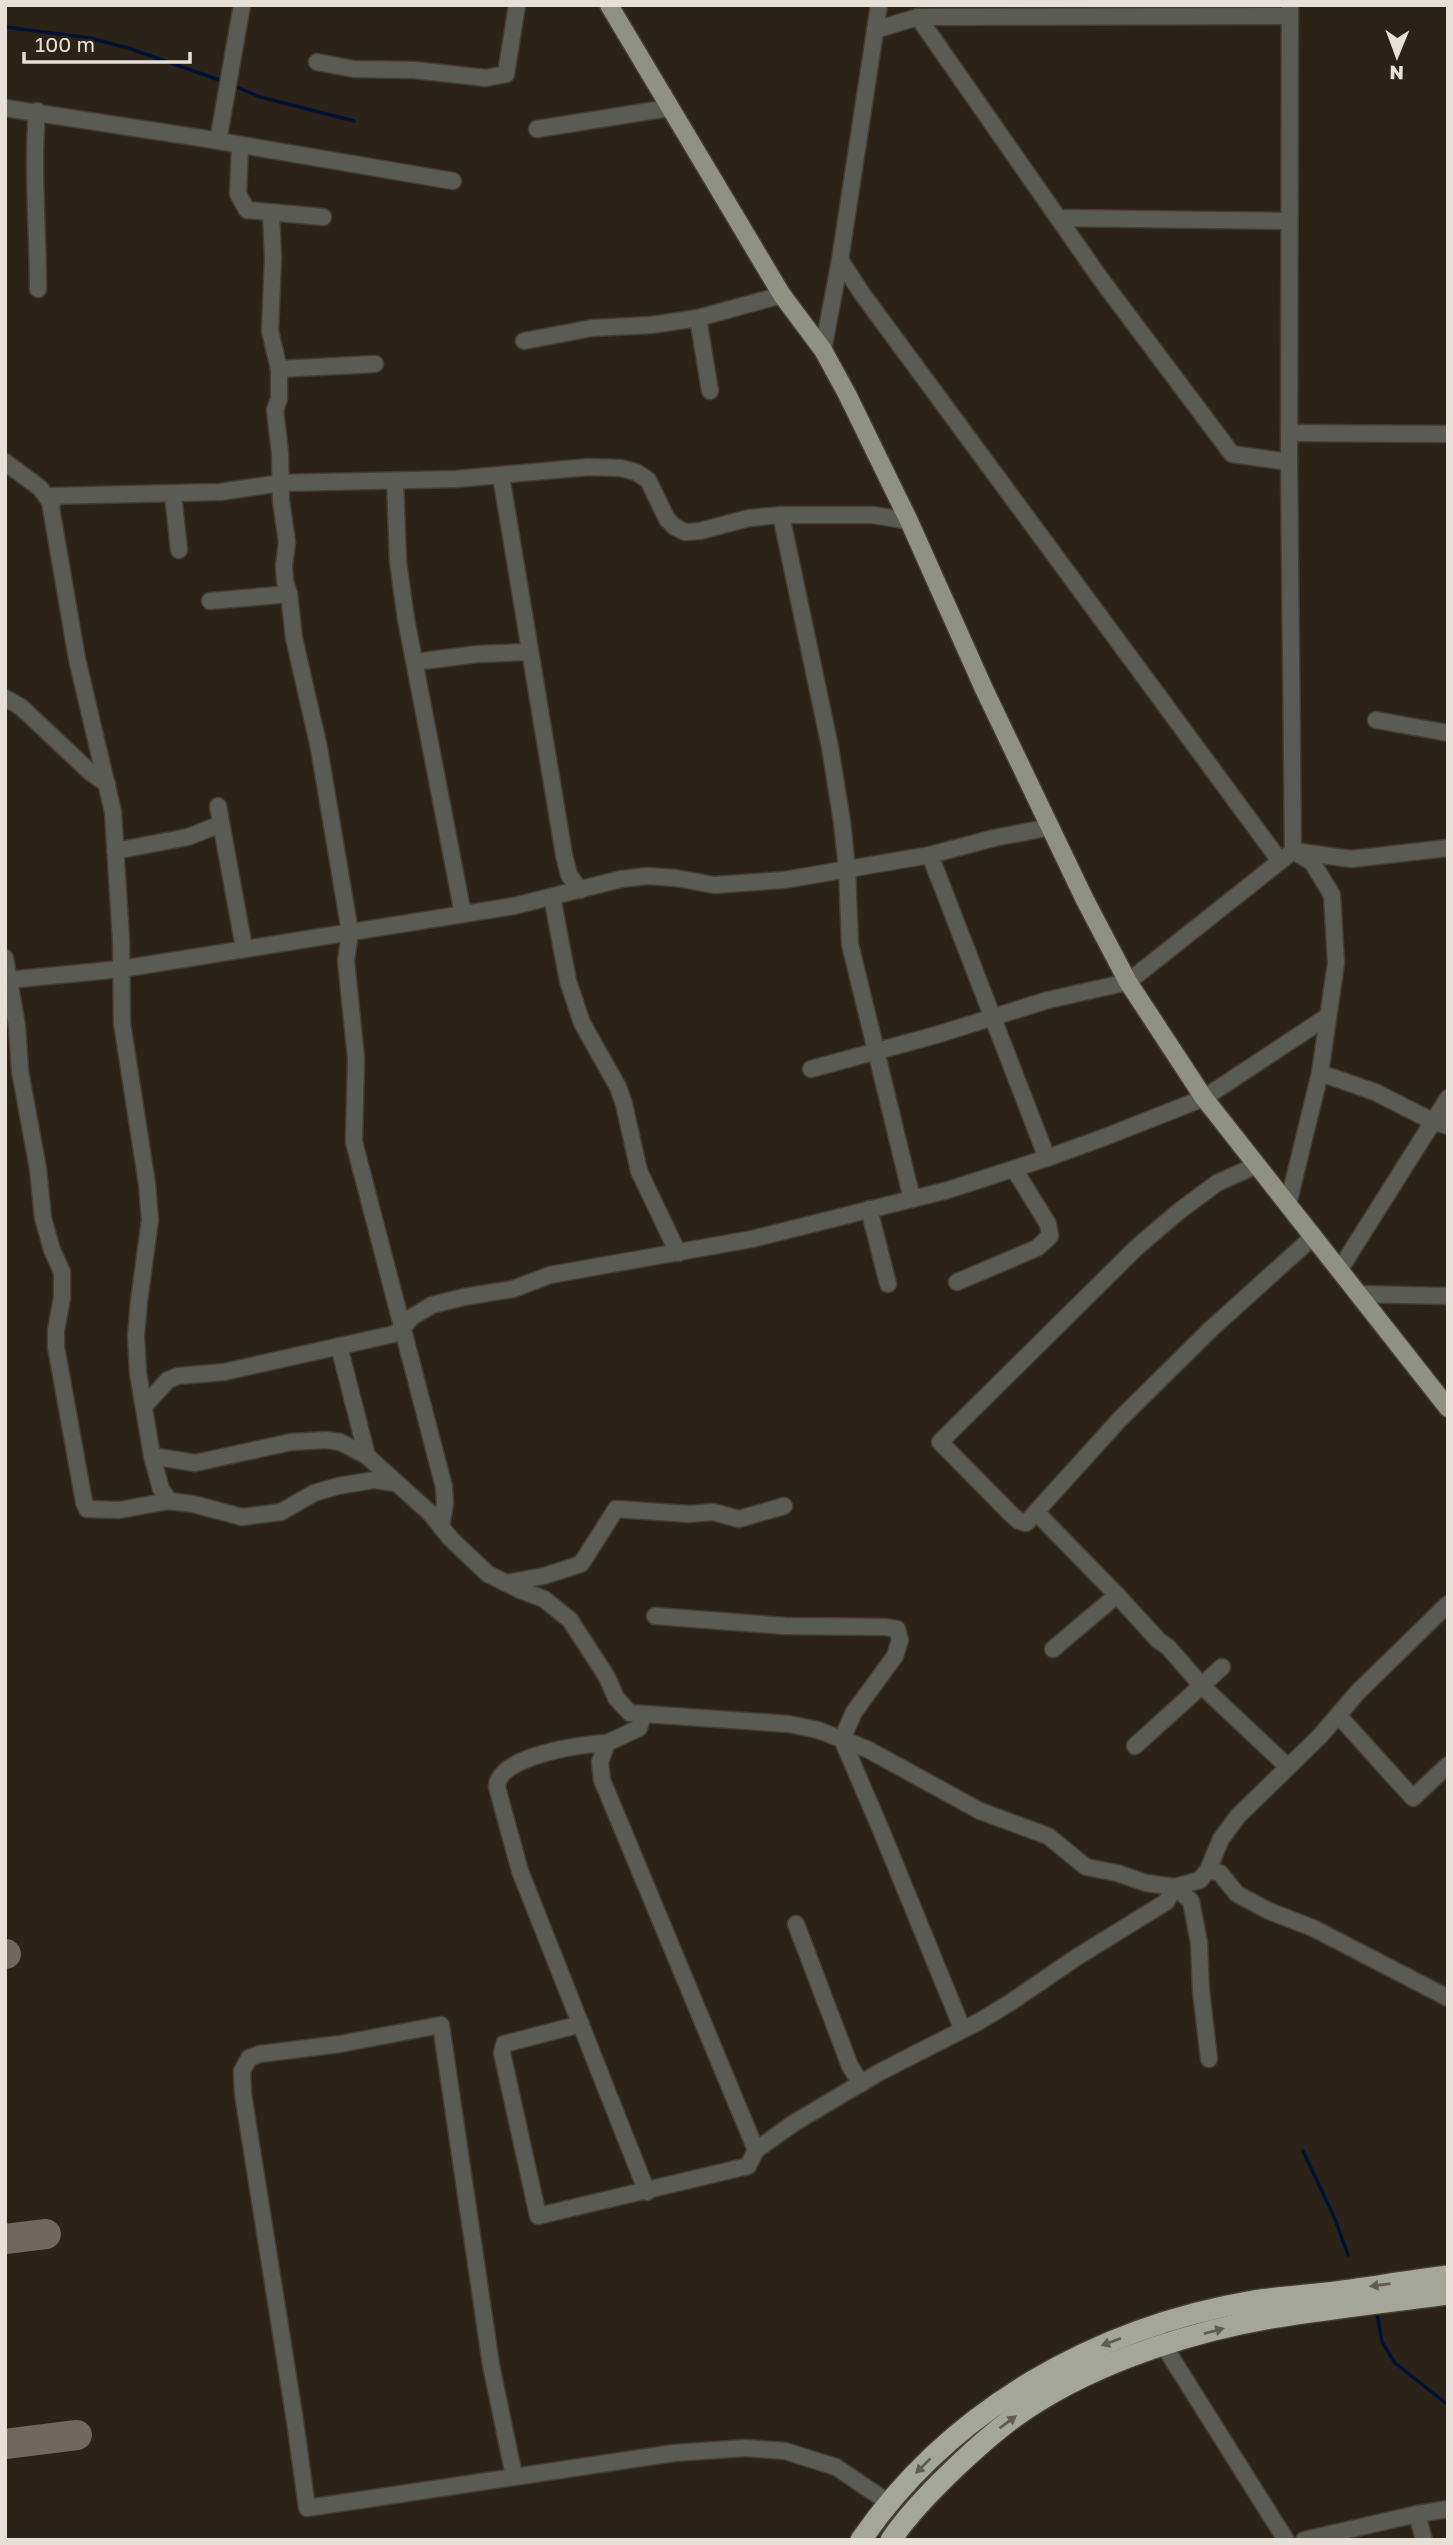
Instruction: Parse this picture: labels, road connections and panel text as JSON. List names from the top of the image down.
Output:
{
  "scale_bar": "100 m",
  "north": "bottom"
}
